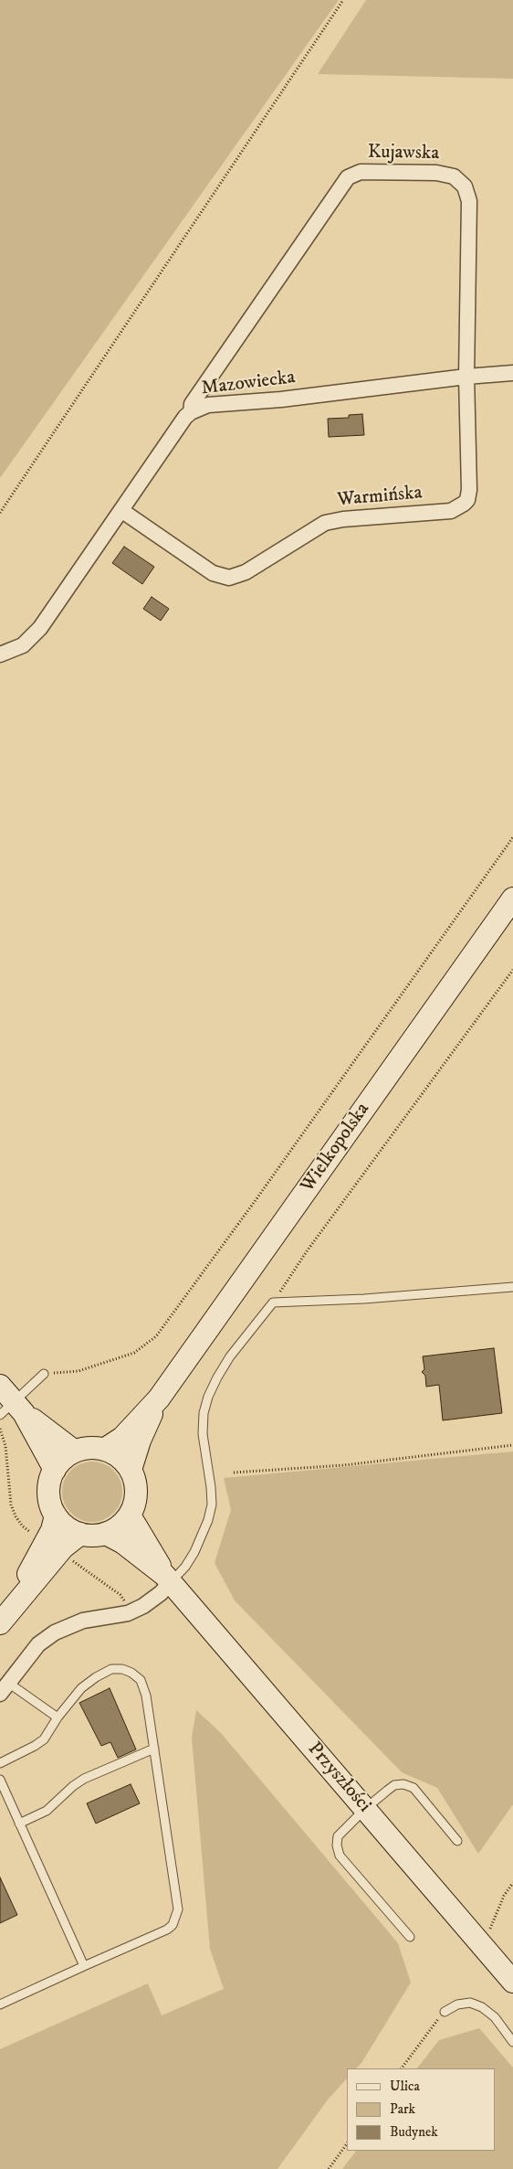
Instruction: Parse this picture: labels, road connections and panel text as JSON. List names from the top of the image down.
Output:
{
  "streets": {
    "main road": ["Wielkopolska", "Przyszłości"],
    "street": ["Kujawska", "Mazowiecka", "Warmińska"]
  },
  "crossings": [
    ["Kujawska", "Mazowiecka"],
    ["Kujawska", "Warmińska"],
    ["Mazowiecka", "Warmińska"],
    ["Wielkopolska", "Przyszłości"]
  ],
  "legend": ["Ulica", "Park", "Budynek"]
}
